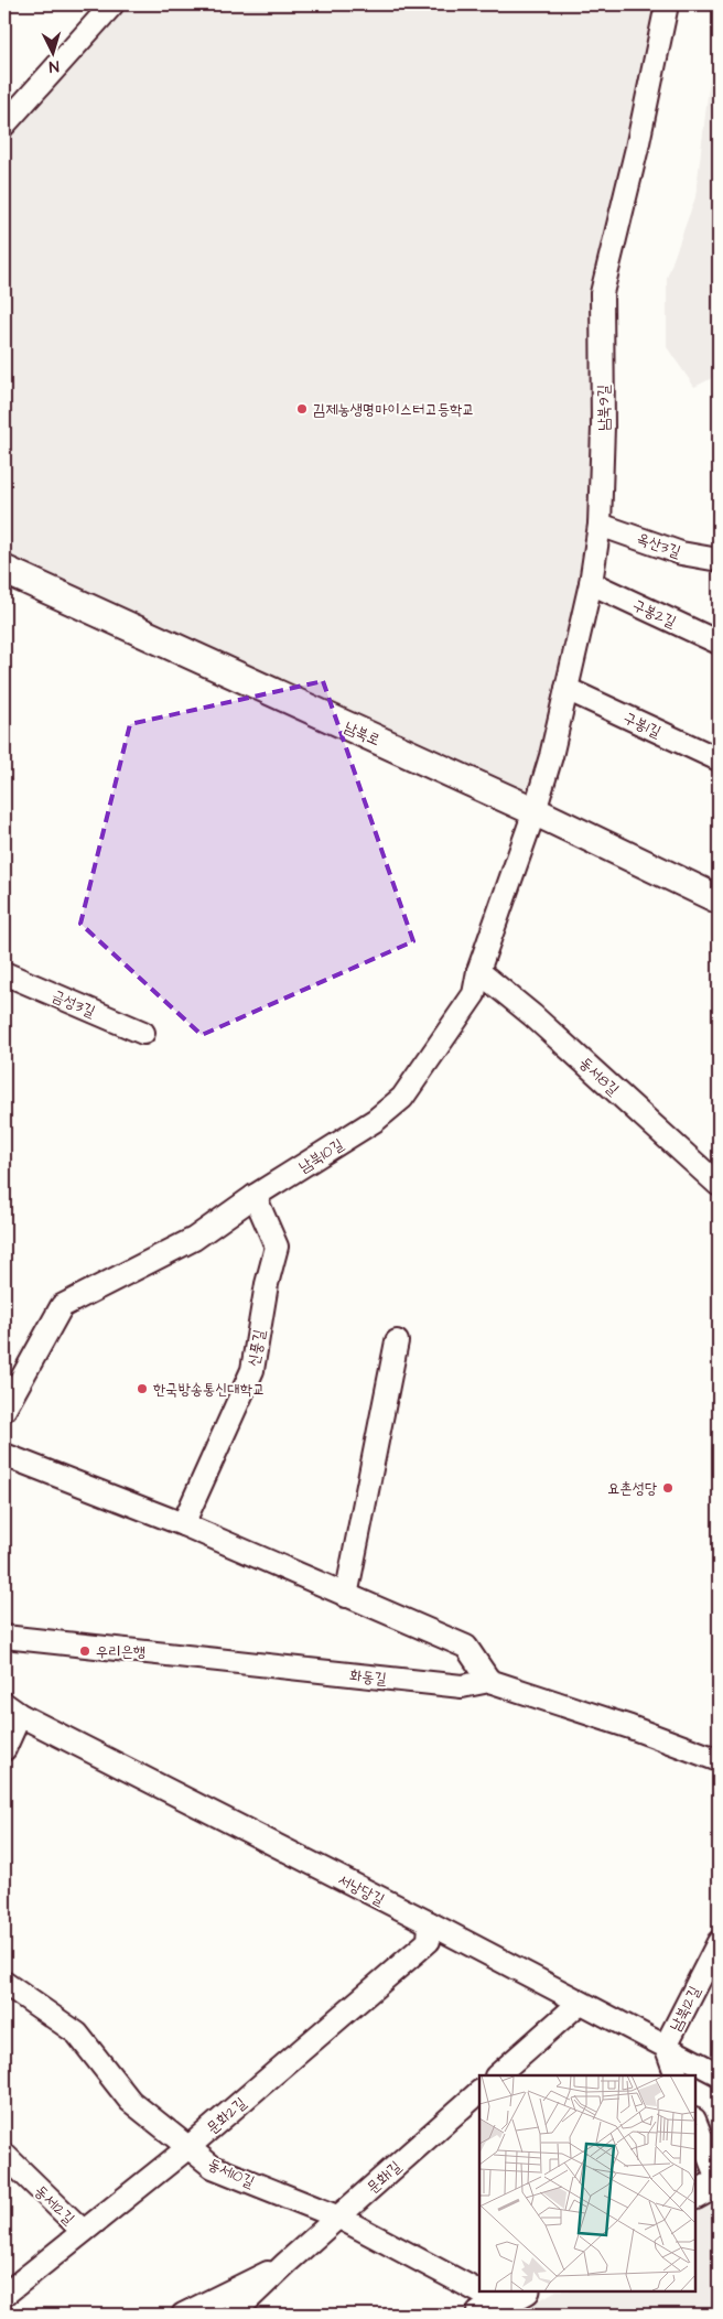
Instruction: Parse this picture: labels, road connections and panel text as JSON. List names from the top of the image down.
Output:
{
  "streets": {
    "main road": ["남북로"],
    "street": [
      "남북9길",
      "옥산3길",
      "구봉2길",
      "구봉1길",
      "금성3길",
      "동서8길",
      "남북10길",
      "신풍길",
      "화동길",
      "서낭당길",
      "남북12길",
      "문화2길",
      "동서10길",
      "문화1길",
      "동서12길"
    ]
  },
  "crossings": [
    ["남북9길", "옥산3길"],
    ["남북9길", "구봉2길"],
    ["남북9길", "구봉1길"],
    ["남북9길", "남북로"],
    ["남북9길", "남북10길"],
    ["남북로", "남북10길"],
    ["동서8길", "남북10길"],
    ["남북10길", "신풍길"],
    ["서낭당길", "남북12길"],
    ["서낭당길", "문화2길"],
    ["문화2길", "동서10길"],
    ["문화2길", "동서12길"],
    ["동서10길", "문화1길"]
  ],
  "places": [
    "김제농생명마이스터고등학교",
    "한국방송통신대학교",
    "요촌성당",
    "우리은행"
  ],
  "north": "bottom"
}
